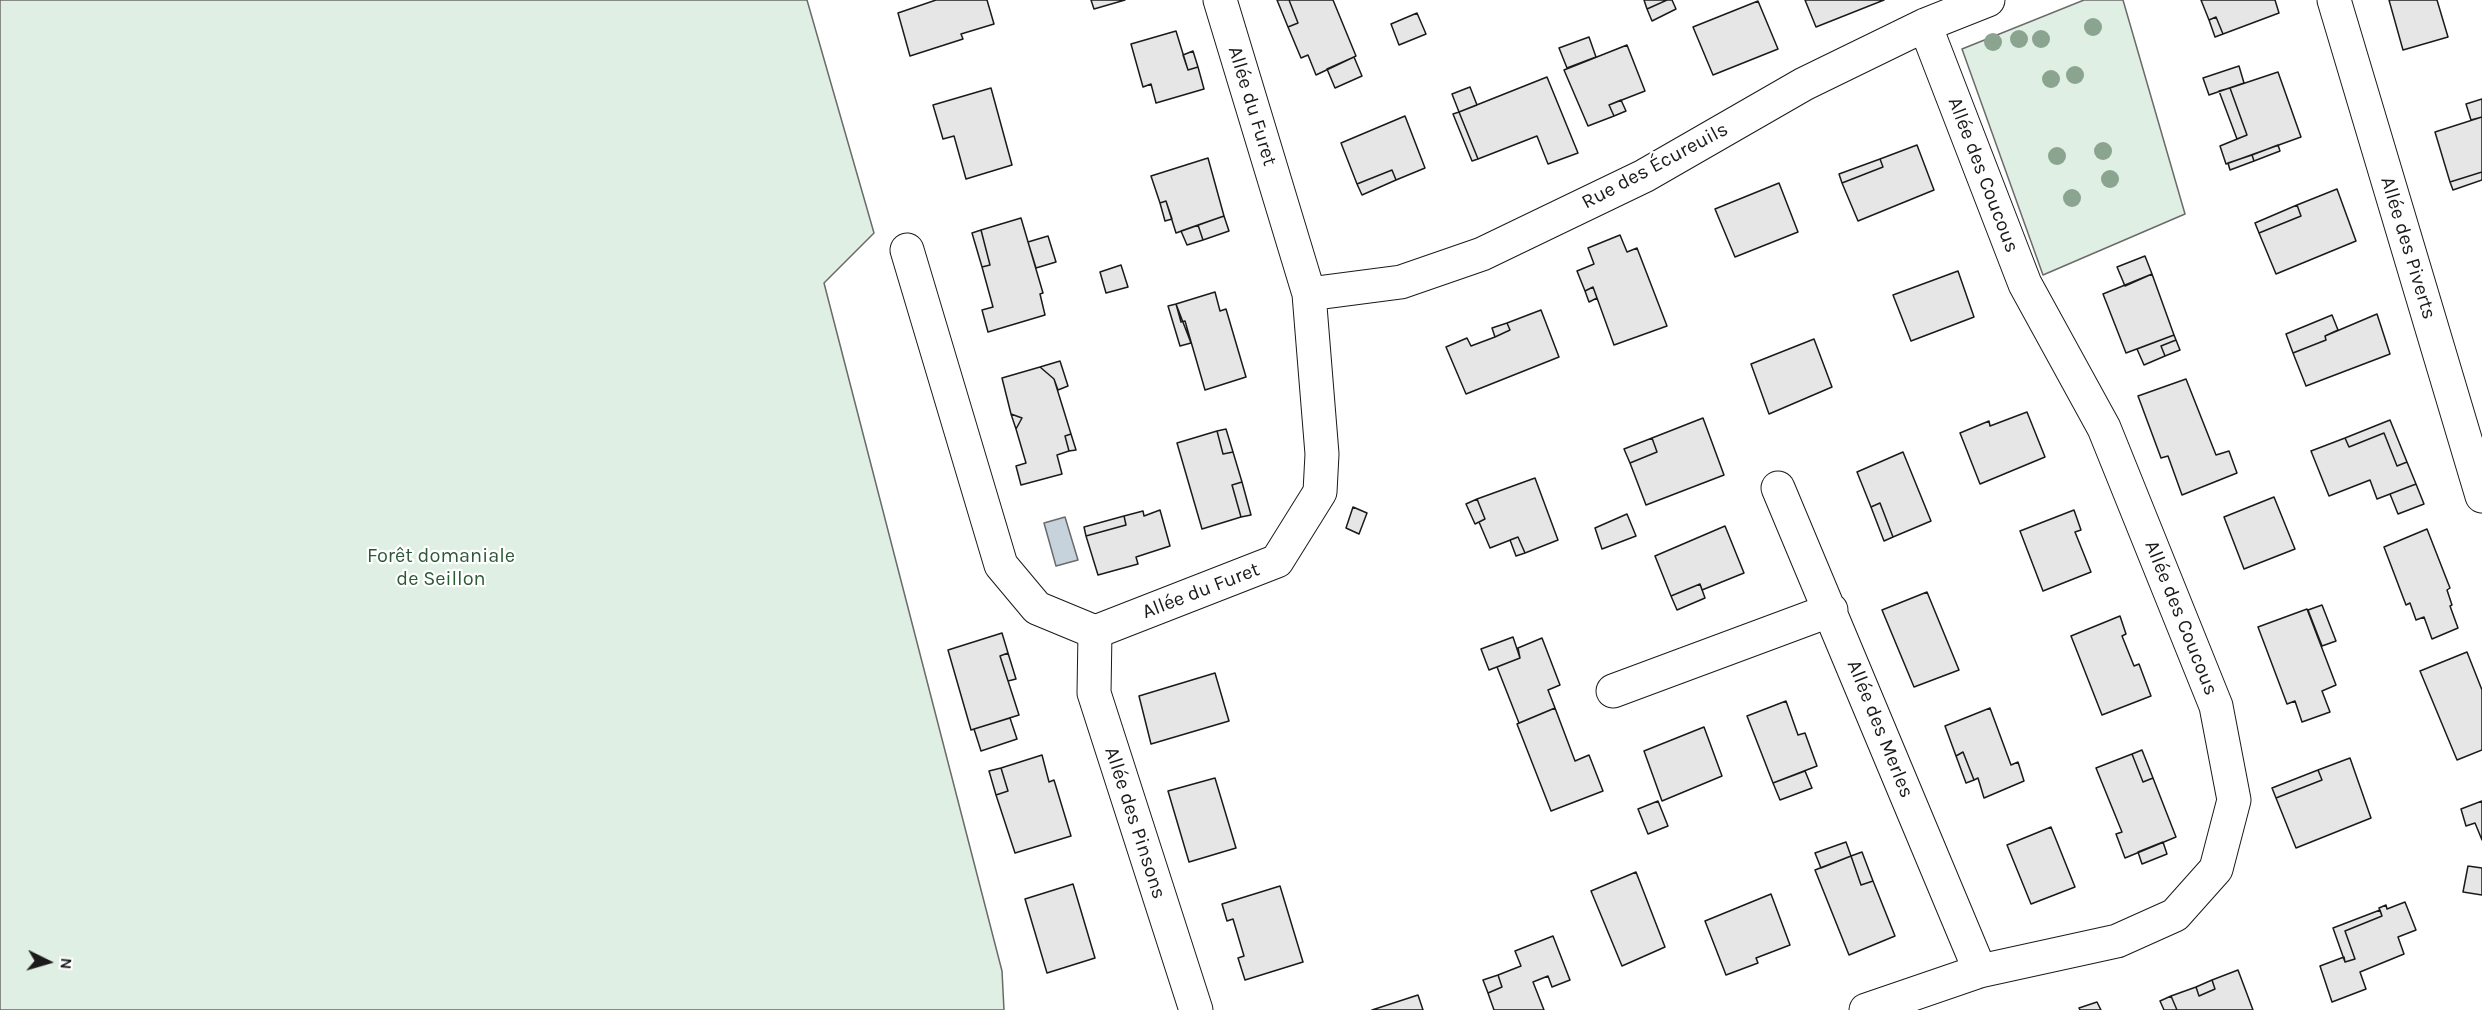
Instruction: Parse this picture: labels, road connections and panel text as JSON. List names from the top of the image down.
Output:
{
  "streets": {
    "street": [
      "Allée du Furet",
      "Rue des Écureuils",
      "Allée des Coucous",
      "Allée des Piverts",
      "Allée des Merles",
      "Allée des Pinsons"
    ]
  },
  "crossings": [
    ["Allée du Furet", "Rue des Écureuils"],
    ["Allée du Furet", "Allée des Pinsons"],
    ["Rue des Écureuils", "Allée des Coucous"],
    ["Allée des Coucous", "Allée des Merles"]
  ],
  "parks": ["Forêt domaniale de Seillon"],
  "north": "right"
}
